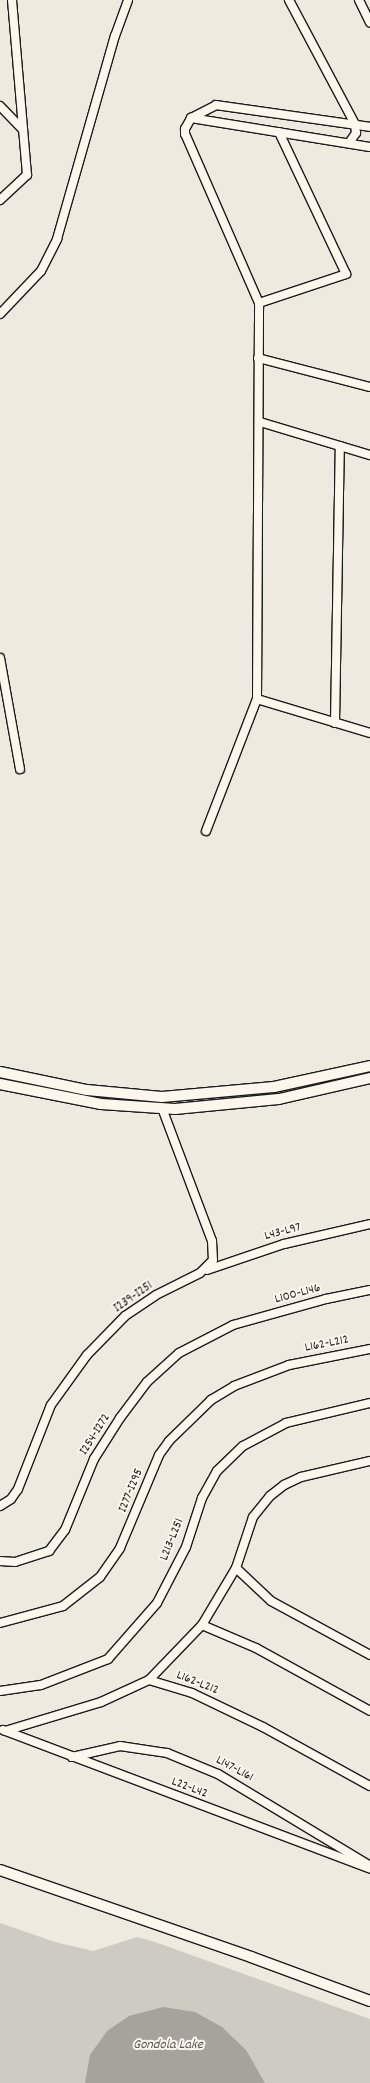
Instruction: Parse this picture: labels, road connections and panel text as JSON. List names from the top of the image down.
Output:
{
  "streets": {
    "street": [
      "L43-L97",
      "L100-L146",
      "I239-I251",
      "L162-L212",
      "I254-I272",
      "I277-I295",
      "L213-L251",
      "L147-L161",
      "L22-L42"
    ]
  },
  "crossings": [
    ["L43-L97", "I239-I251"],
    ["L100-L146", "I254-I272"],
    ["L162-L212", "I277-I295"],
    ["L147-L161", "L22-L42"]
  ],
  "water": ["Gondola Lake"]
}
